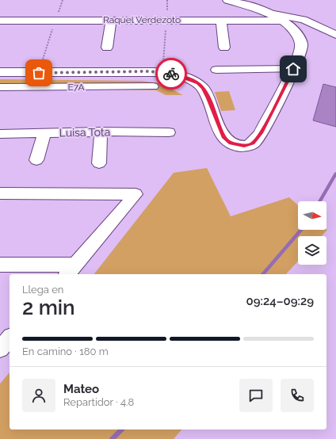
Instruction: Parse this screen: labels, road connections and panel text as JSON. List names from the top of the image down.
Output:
{
  "streets": {
    "street": ["Raquel Verdezoto", "E7A", "Luisa Tota"]
  },
  "north": "right",
  "page": {
    "heading": ["2 min", "Llega en", "09:24–09:29"],
    "panel": ["Mateo", "Repartidor · 4.8"],
    "bar": "En camino · 180 m"
  }
}
